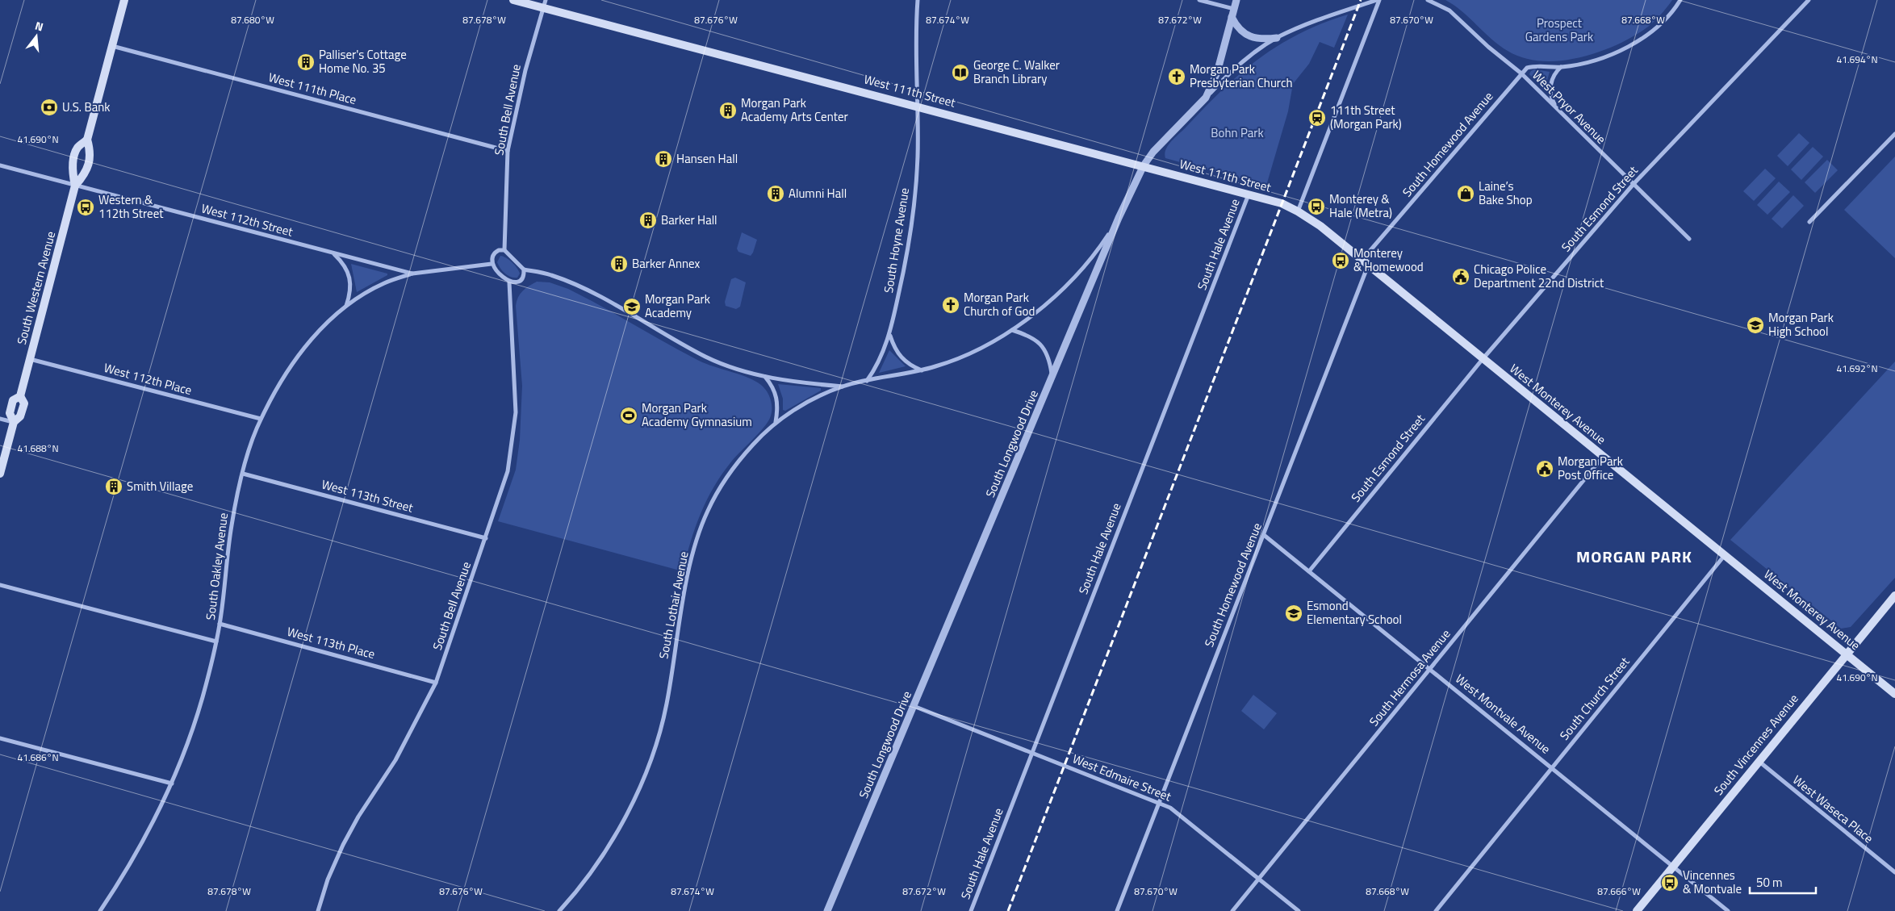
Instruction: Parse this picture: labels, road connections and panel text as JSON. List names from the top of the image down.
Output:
{
  "streets": {
    "main road": [
      "West 111th Street",
      "South Western Avenue",
      "West Monterey Avenue",
      "South Vincennes Avenue"
    ],
    "street": [
      "West 111th Place",
      "West Pryor Avenue",
      "South Bell Avenue",
      "South Homewood Avenue",
      "South Esmond Street",
      "West 112th Street",
      "South Hoyne Avenue",
      "South Hale Avenue",
      "West 112th Place",
      "South Longwood Drive",
      "West 113th Street",
      "South Oakley Avenue",
      "South Lothair Avenue",
      "West 113th Place",
      "South Hermosa Avenue",
      "South Church Street",
      "West Montvale Avenue",
      "West Edmaire Street",
      "West Waseca Place"
    ]
  },
  "crossings": [
    ["West 111th Place", "South Bell Avenue"],
    ["West 111th Place", "South Western Avenue"],
    ["West 111th Street", "South Bell Avenue"],
    ["West 111th Street", "South Hoyne Avenue"],
    ["West 111th Street", "South Hale Avenue"],
    ["West 111th Street", "West Monterey Avenue"],
    ["West 111th Street", "South Longwood Drive"],
    ["West Pryor Avenue", "South Homewood Avenue"],
    ["West Pryor Avenue", "South Esmond Street"],
    ["South Bell Avenue", "West 113th Street"],
    ["South Bell Avenue", "West 113th Place"],
    ["South Homewood Avenue", "West Monterey Avenue"],
    ["South Homewood Avenue", "West Montvale Avenue"],
    ["South Homewood Avenue", "West Edmaire Street"],
    ["South Esmond Street", "West Monterey Avenue"],
    ["South Esmond Street", "West Montvale Avenue"],
    ["West 112th Street", "South Western Avenue"],
    ["West 112th Street", "South Oakley Avenue"],
    ["South Hoyne Avenue", "South Lothair Avenue"],
    ["South Hale Avenue", "West Edmaire Street"],
    ["South Western Avenue", "West 112th Place"],
    ["West 112th Place", "South Oakley Avenue"],
    ["West Monterey Avenue", "South Hermosa Avenue"],
    ["West Monterey Avenue", "South Church Street"],
    ["West Monterey Avenue", "South Vincennes Avenue"],
    ["South Longwood Drive", "South Lothair Avenue"],
    ["South Longwood Drive", "West Edmaire Street"],
    ["West 113th Street", "South Oakley Avenue"],
    ["South Oakley Avenue", "West 113th Place"],
    ["South Hermosa Avenue", "West Montvale Avenue"],
    ["South Hermosa Avenue", "West Edmaire Street"],
    ["South Church Street", "West Montvale Avenue"],
    ["West Montvale Avenue", "South Vincennes Avenue"],
    ["South Vincennes Avenue", "West Waseca Place"]
  ],
  "districts": ["MORGAN PARK"],
  "parks": ["Prospect Gardens Park", "Bohn Park"],
  "places": {
    "building": [
      "Palliser's Cottage Home No. 35",
      "Morgan Park Academy Arts Center",
      "Hansen Hall",
      "Alumni Hall",
      "Barker Hall",
      "Barker Annex",
      "Smith Village"
    ],
    "library": ["George C. Walker Branch Library"],
    "church": ["Morgan Park Presbyterian Church", "Morgan Park Church of God"],
    "bank": ["U.S. Bank"],
    "station": ["111th Street (Morgan Park)"],
    "shop": ["Laine’s Bake Shop"],
    "bus stop": [
      "Monterey & Hale (Metra)",
      "Western & 112th Street",
      "Monterey & Homewood",
      "Vincennes & Montvale"
    ],
    "public building": ["Chicago Police Department 22nd District", "Morgan Park Post Office"],
    "school or university": ["Morgan Park Academy", "Morgan Park High School", "Esmond Elementary School"],
    "sports": ["Morgan Park Academy Gymnasium"]
  },
  "scale_bar": "50 m",
  "north": "top",
  "coordinates": [
    "87.680°W",
    "87.678°W",
    "87.676°W",
    "87.674°W",
    "87.672°W",
    "87.670°W",
    "87.668°W",
    "41.694°N",
    "41.690°N",
    "41.692°N",
    "41.688°N",
    "41.686°N",
    "87.666°W"
  ]
}
